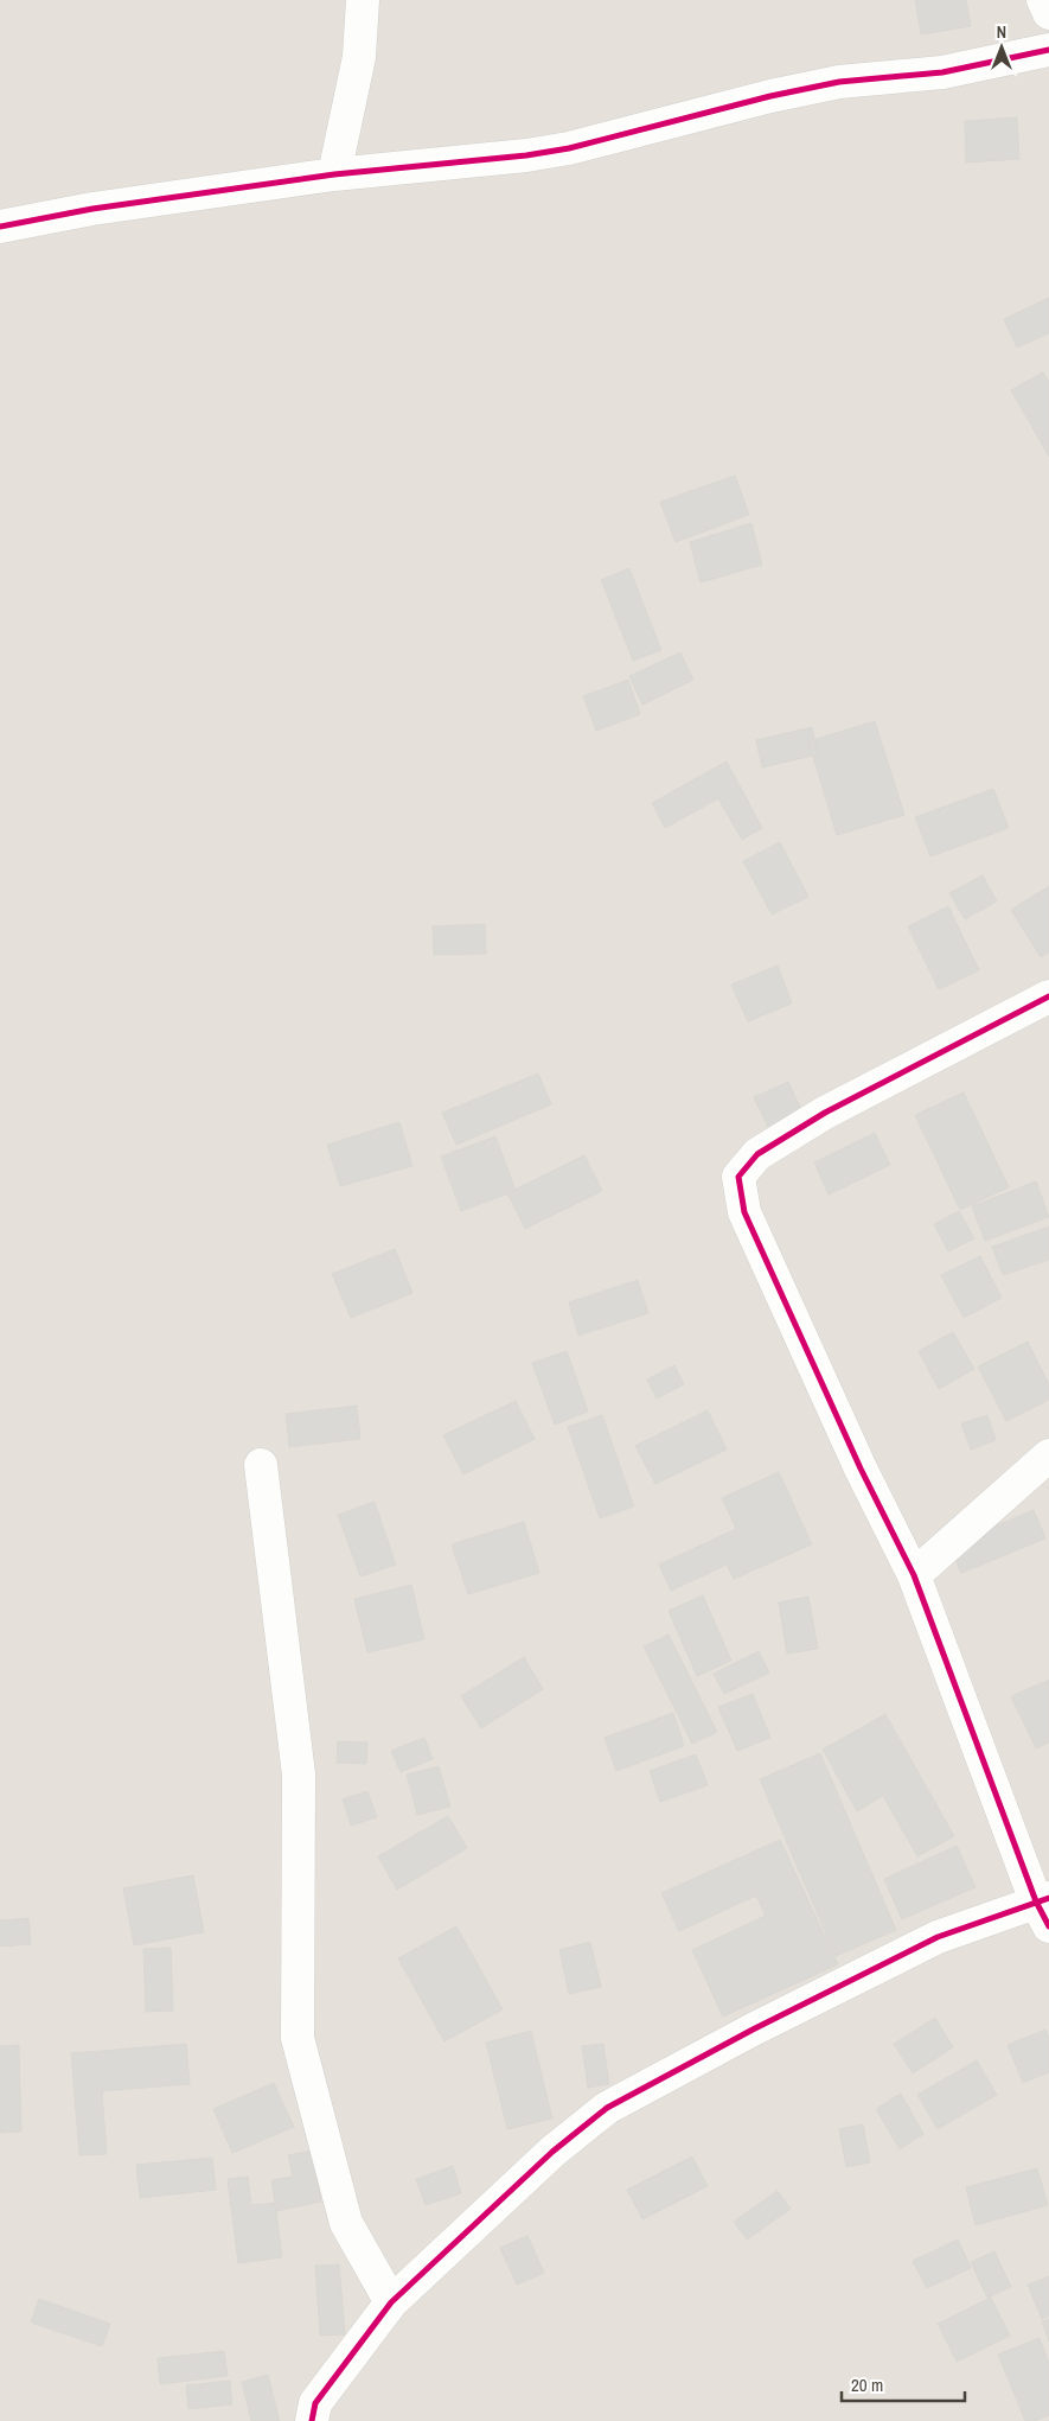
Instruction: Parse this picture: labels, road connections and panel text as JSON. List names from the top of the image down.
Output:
{
  "scale_bar": "20 m",
  "north": "top"
}
